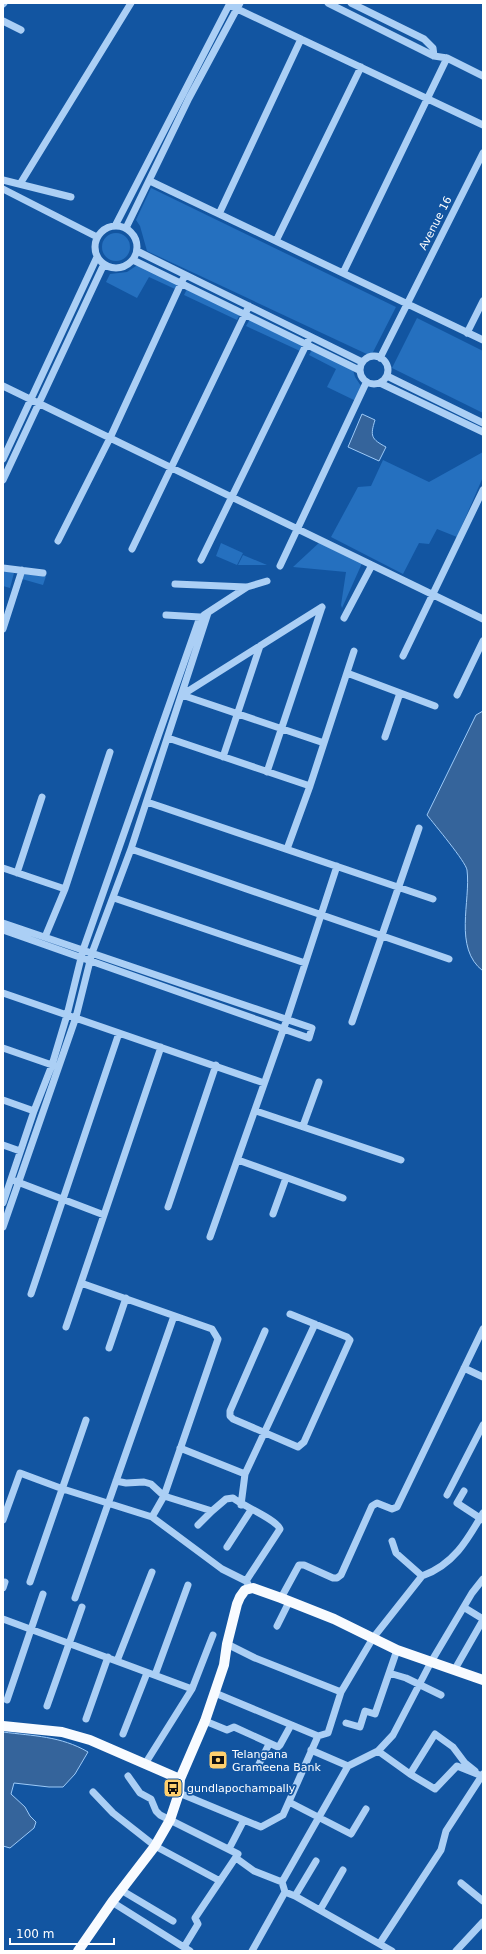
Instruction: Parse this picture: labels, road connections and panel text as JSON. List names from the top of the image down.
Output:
{
  "streets": {
    "street": ["Avenue 16"]
  },
  "places": {
    "bank": ["Telangana Grameena Bank"],
    "bus stop": ["gundlapochampally"]
  },
  "scale_bar": "100 m"
}
